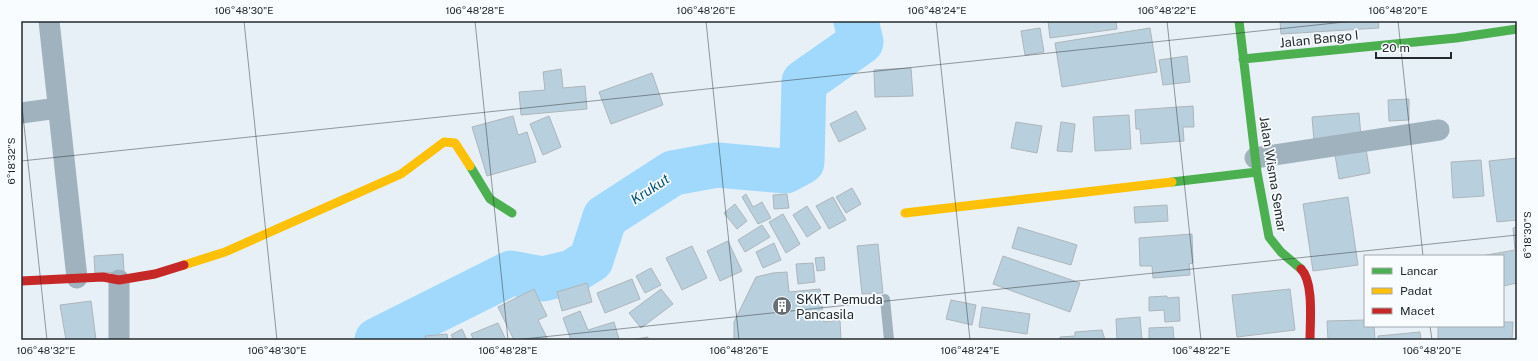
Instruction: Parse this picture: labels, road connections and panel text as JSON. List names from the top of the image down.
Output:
{
  "streets": {
    "street": ["Jalan Bango I", "Jalan Wisma Semar"]
  },
  "crossings": [
    ["Jalan Bango I", "Jalan Wisma Semar"]
  ],
  "water": ["Krukut"],
  "places": {
    "building": ["SKKT Pemuda Pancasila"]
  },
  "legend": ["Lancar", "Padat", "Macet"],
  "scale_bar": "20 m",
  "coordinates": [
    "106°48'30\"E",
    "106°48'28\"E",
    "106°48'26\"E",
    "106°48'24\"E",
    "106°48'22\"E",
    "106°48'20\"E",
    "6°18'32\"S",
    "6°18'30\"S",
    "106°48'32\"E"
  ]
}
